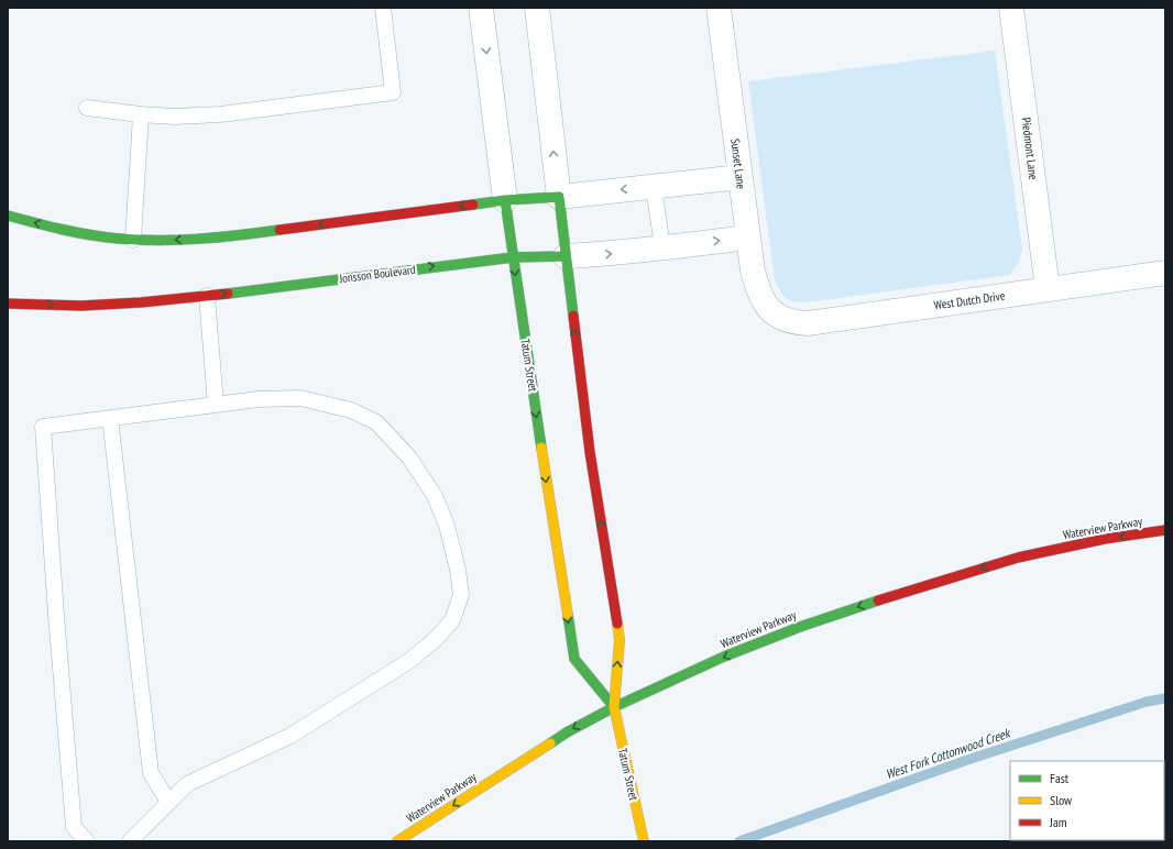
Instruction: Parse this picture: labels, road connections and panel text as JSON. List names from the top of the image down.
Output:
{
  "streets": {
    "street": [
      "Piedmont Lane",
      "Sunset Lane",
      "Jonsson Boulevard",
      "West Dutch Drive",
      "Tatum Street",
      "Waterview Parkway"
    ]
  },
  "crossings": [
    ["Piedmont Lane", "West Dutch Drive"],
    ["Sunset Lane", "Jonsson Boulevard"],
    ["Sunset Lane", "West Dutch Drive"],
    ["Jonsson Boulevard", "Tatum Street"],
    ["Tatum Street", "Waterview Parkway"]
  ],
  "one_way": ["Waterview Parkway"],
  "water": ["West Fork Cottonwood Creek"],
  "legend": ["Fast", "Slow", "Jam"]
}
